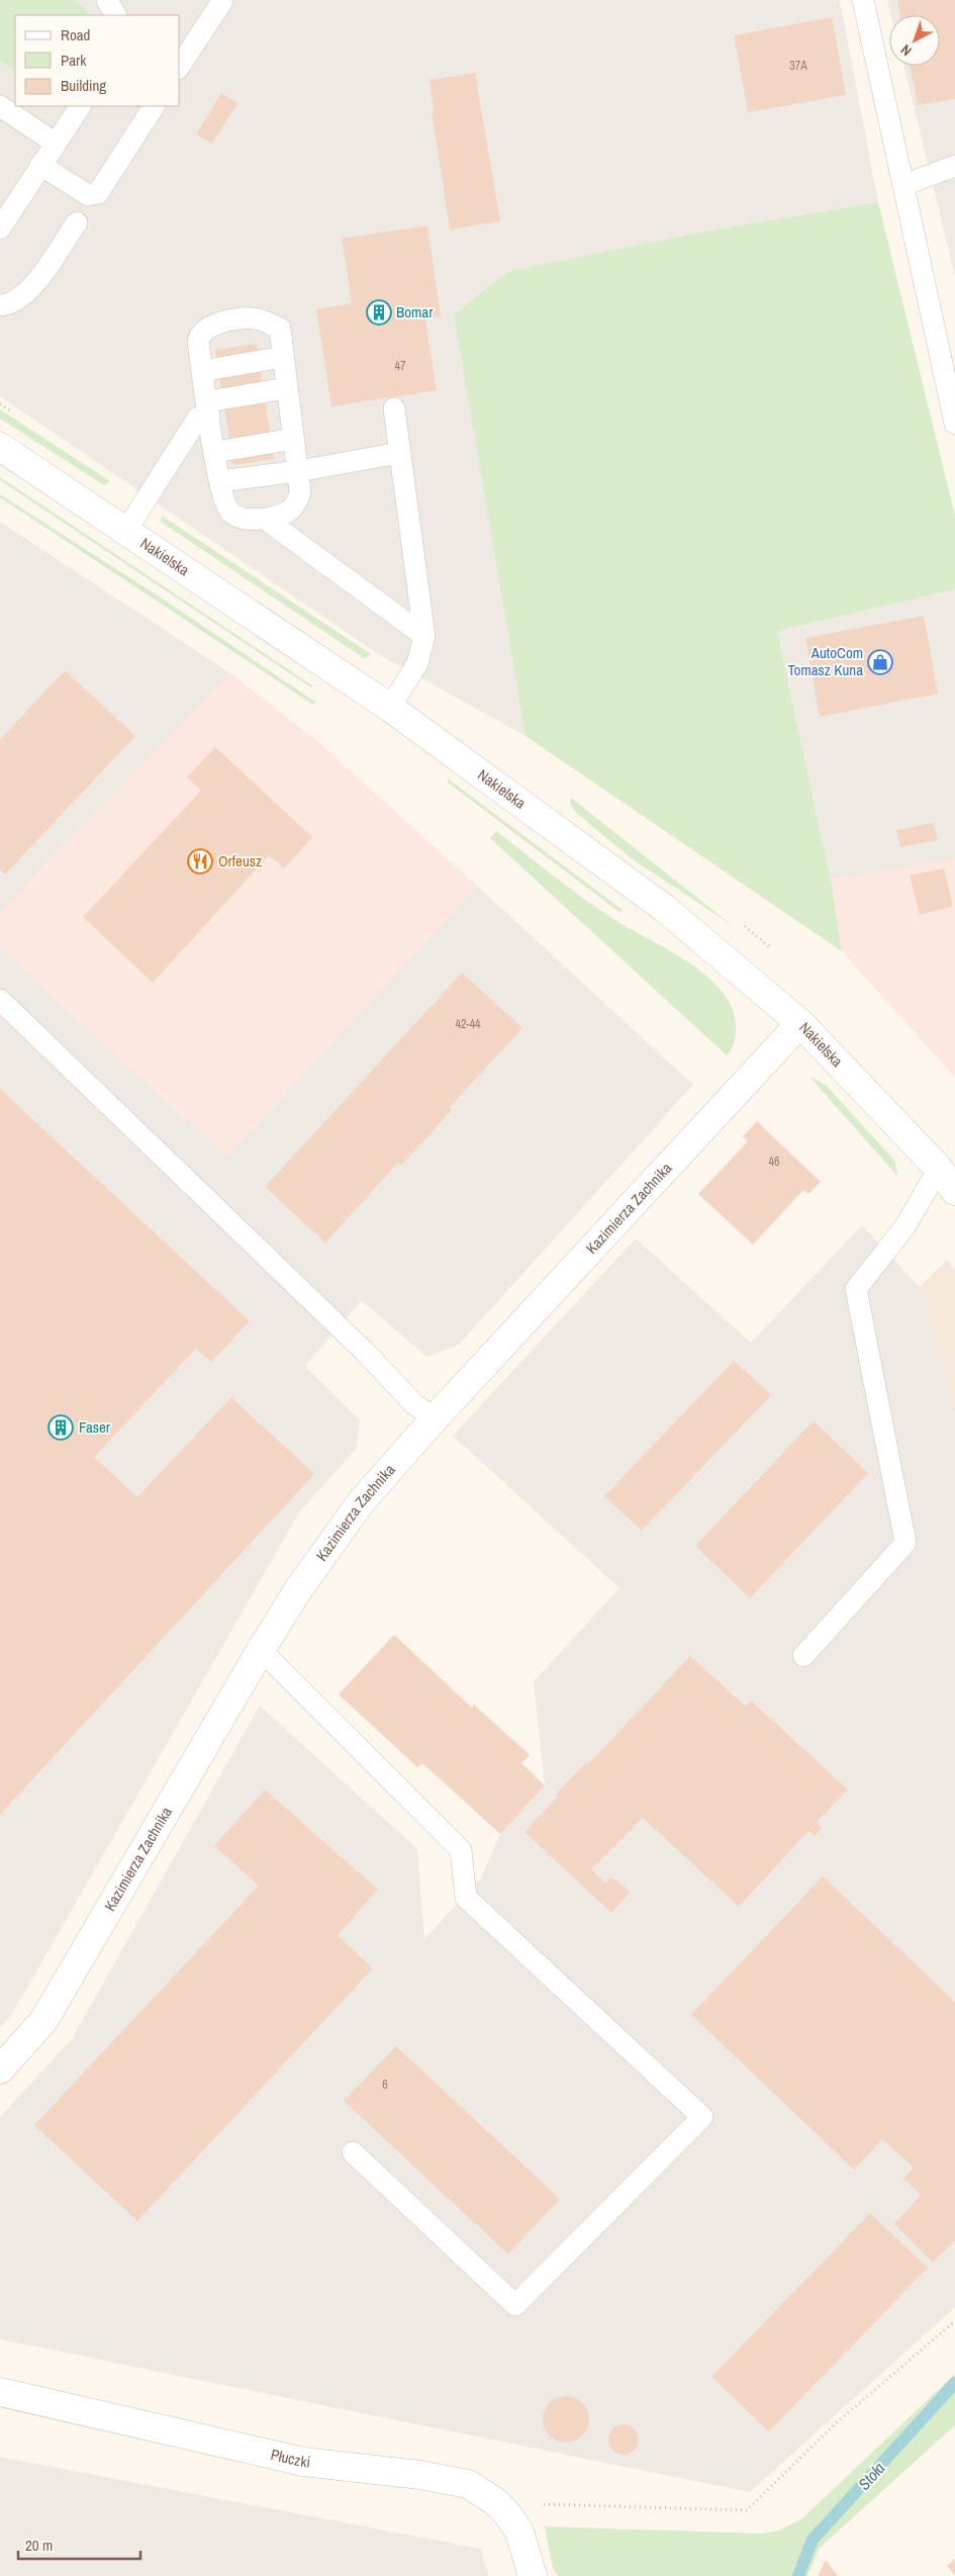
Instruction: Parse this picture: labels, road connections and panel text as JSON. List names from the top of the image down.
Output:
{
  "streets": {
    "street": ["Nakielska", "Kazimierza Zachnika", "Płuczki"]
  },
  "crossings": [
    ["Nakielska", "Kazimierza Zachnika"]
  ],
  "water": ["Stoła"],
  "places": {
    "building": ["Bomar", "Faser"],
    "shop": ["AutoCom Tomasz Kuna"],
    "restaurant": ["Orfeusz"]
  },
  "house_numbers": [
    "37A",
    "47",
    "42-44",
    "46",
    "6"
  ],
  "legend": ["Road", "Park", "Building"],
  "scale_bar": "20 m",
  "north": "bottom left"
}
